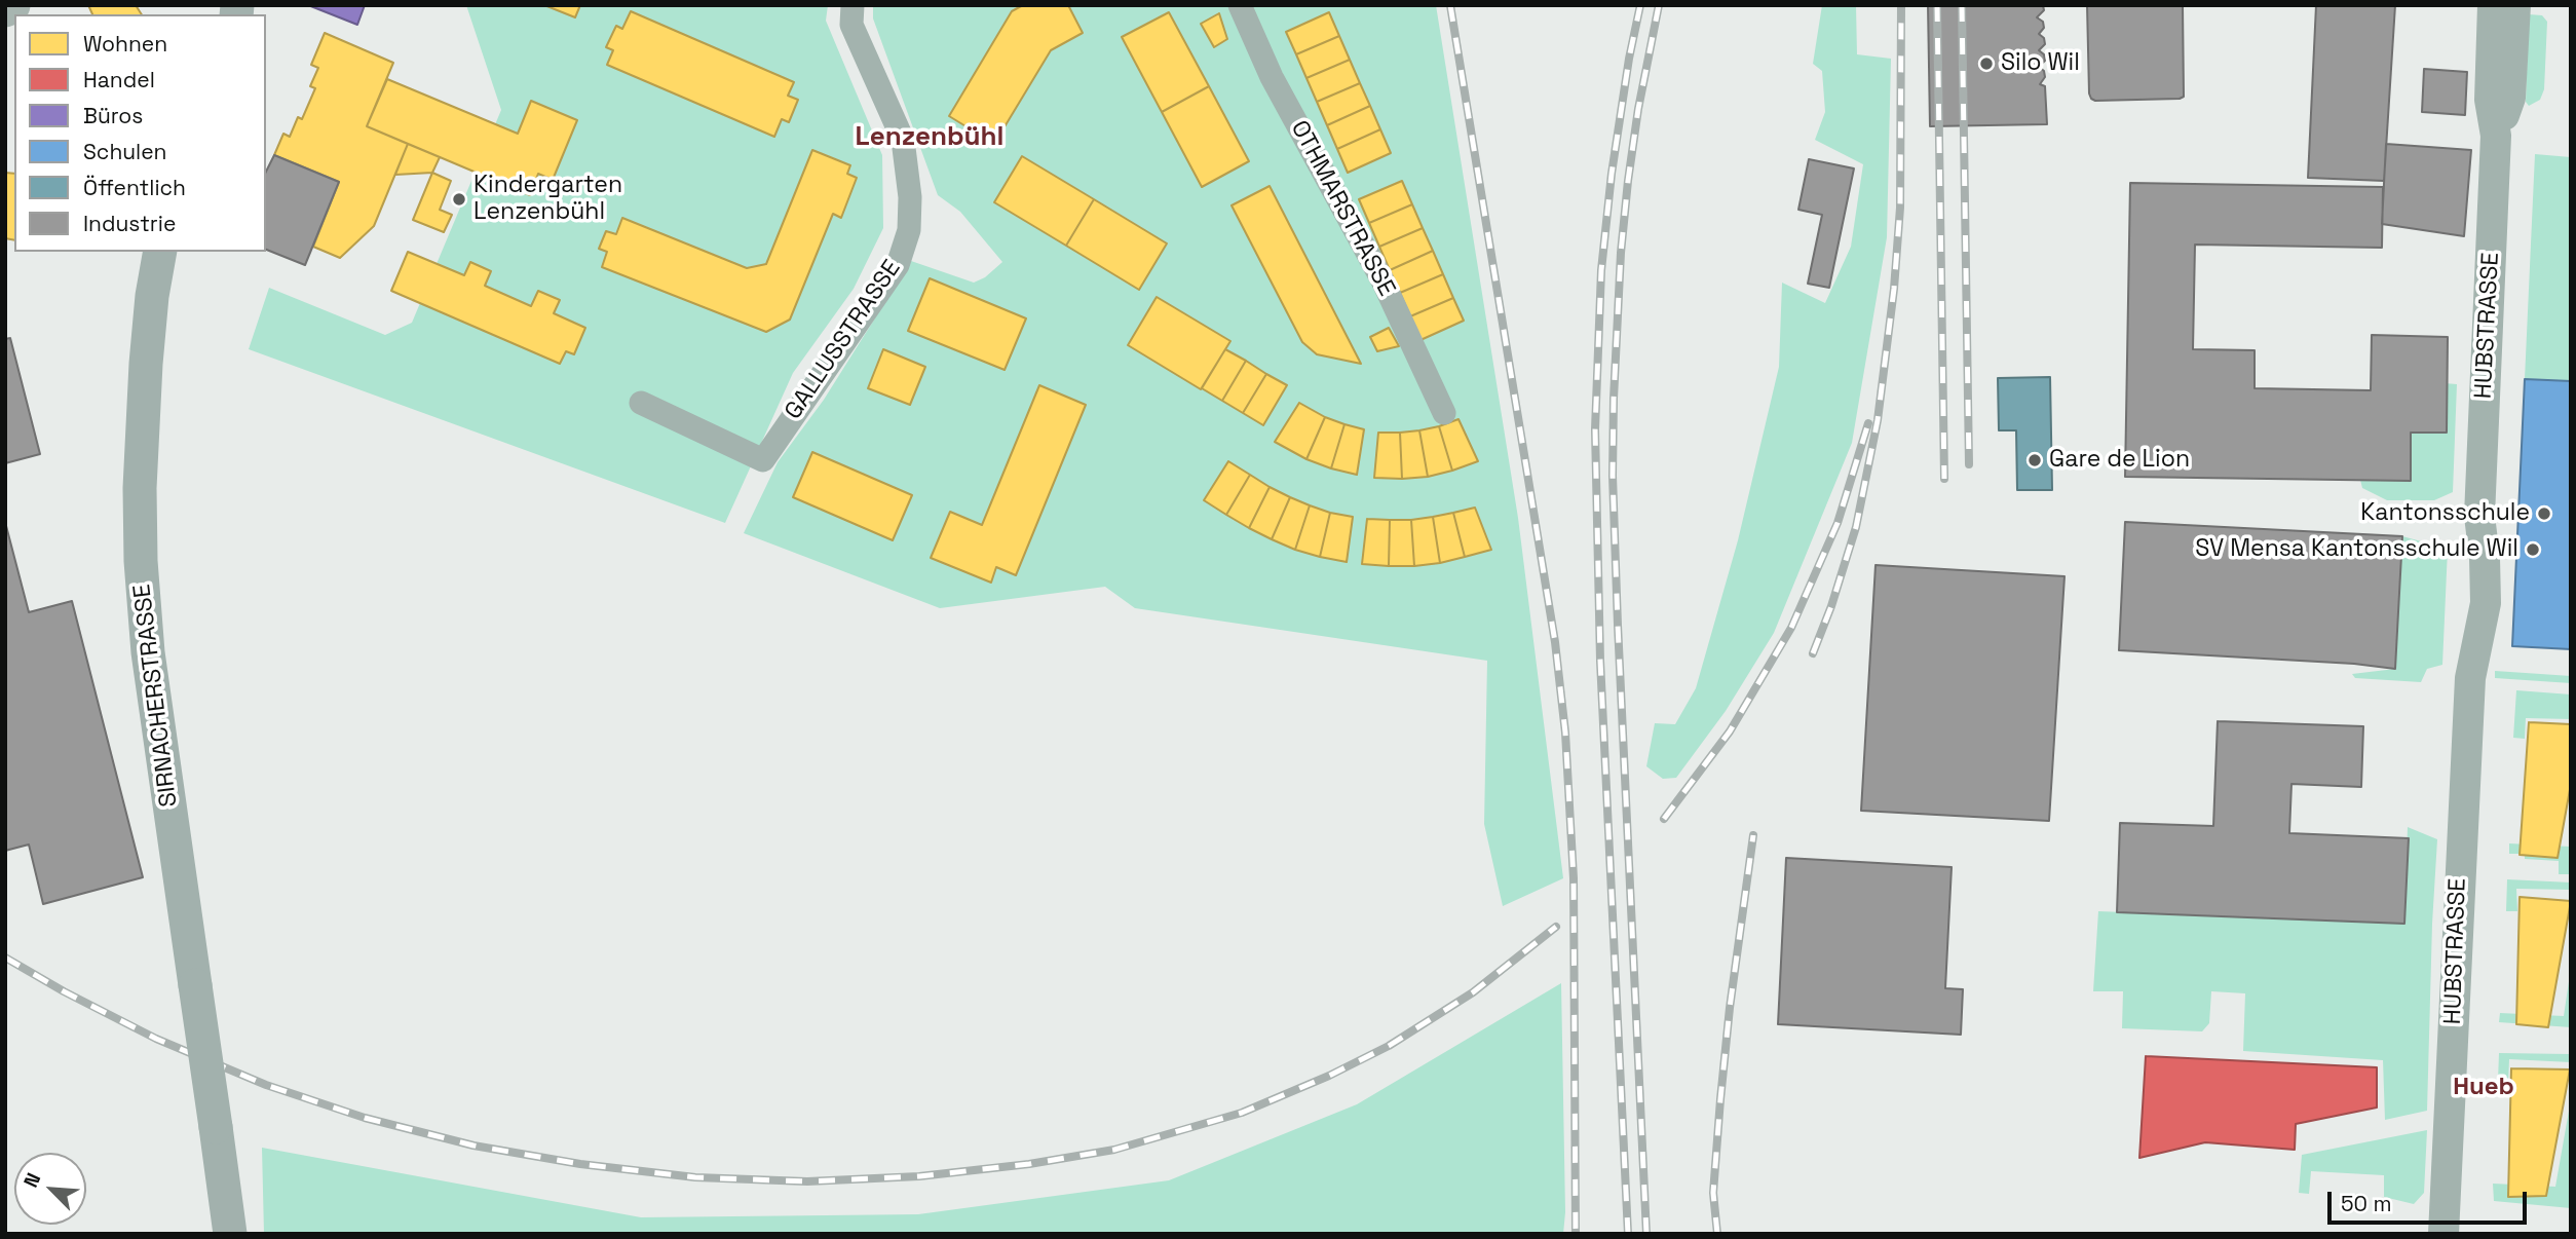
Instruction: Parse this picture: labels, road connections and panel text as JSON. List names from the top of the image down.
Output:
{
  "streets": {
    "main road": ["SIRNACHERSTRASSE"],
    "street": ["OTHMARSTRASSE", "HUBSTRASSE", "GALLUSSTRASSE"]
  },
  "districts": ["Lenzenbühl", "Hueb"],
  "places": [
    "Silo Wil",
    "Kindergarten Lenzenbühl",
    "Gare de Lion",
    "Kantonsschule",
    "SV Mensa Kantonsschule Wil"
  ],
  "legend": [
    "Wohnen",
    "Handel",
    "Büros",
    "Schulen",
    "Öffentlich",
    "Industrie"
  ],
  "scale_bar": "50 m",
  "north": "top left"
}
